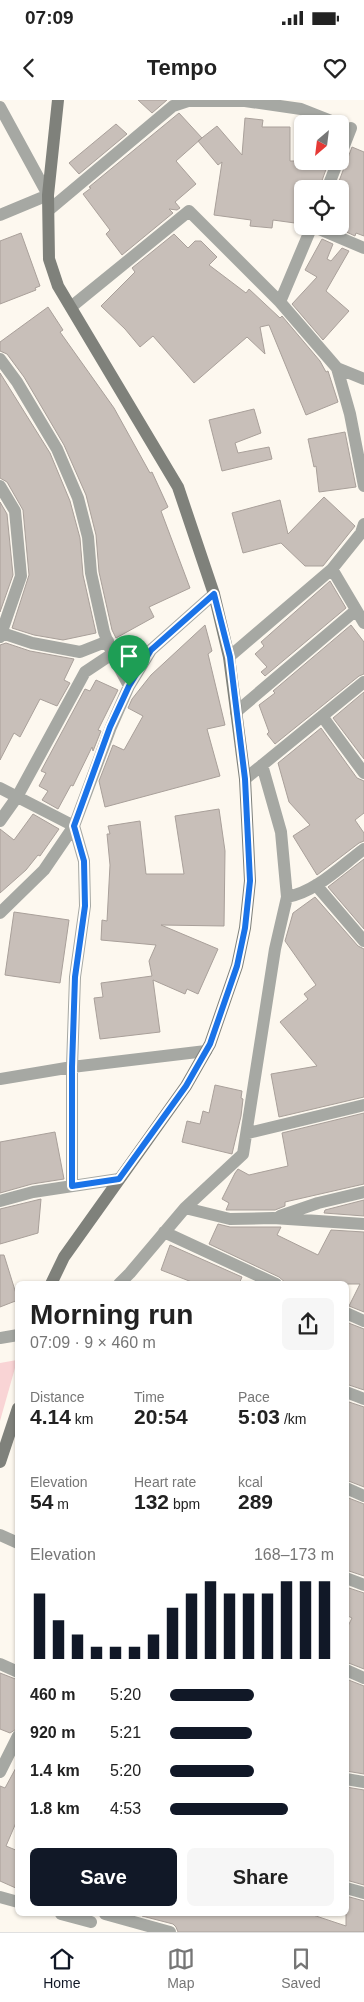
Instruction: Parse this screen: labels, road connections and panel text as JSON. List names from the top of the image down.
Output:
{
  "north": "bottom left",
  "page": {
    "status": "07:09",
    "header": "Tempo",
    "heading": ["Morning run", "07:09 · 9 × 460 m"],
    "stats": [
      ["Distance", "4.14 km"],
      ["Time", "20:54"],
      ["Pace", "5:03 /km"],
      ["Elevation", "54 m"],
      ["Heart rate", "132 bpm"],
      ["kcal", "289"]
    ],
    "chart": ["Elevation", "168–173 m"],
    "list": [
      {
        "name": "460 m",
        "note": "5:20"
      },
      {
        "name": "920 m",
        "note": "5:21"
      },
      {
        "name": "1.4 km",
        "note": "5:20"
      },
      {
        "name": "1.8 km",
        "note": "4:53"
      }
    ],
    "buttons": ["Save", "Share"],
    "tabs": ["Home", "Map", "Saved"]
  }
}
